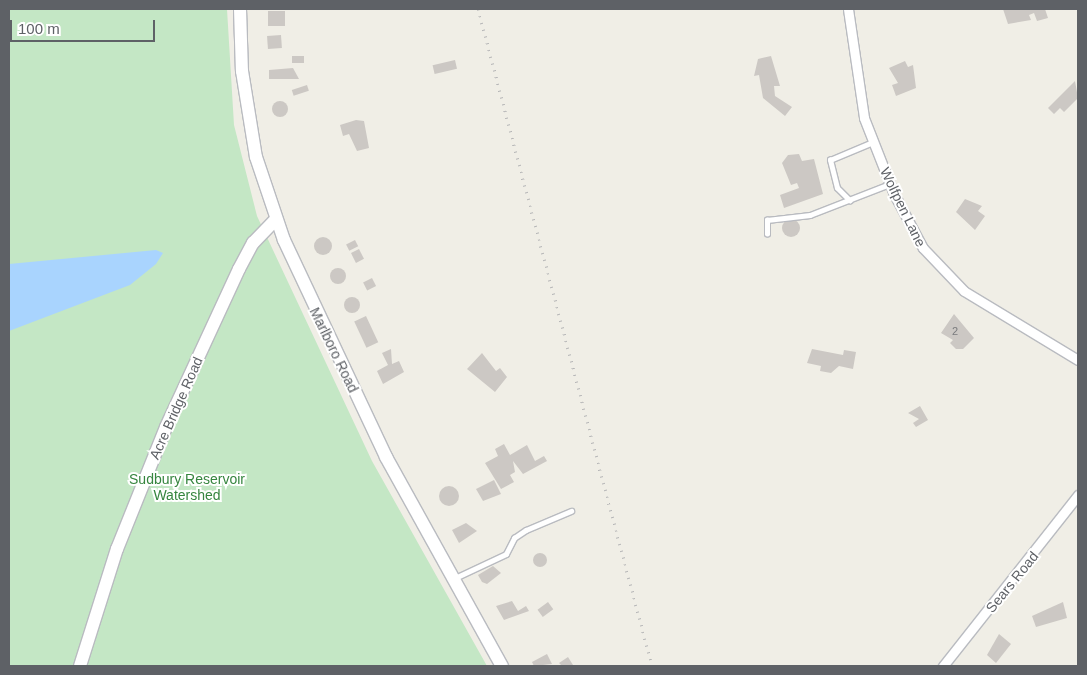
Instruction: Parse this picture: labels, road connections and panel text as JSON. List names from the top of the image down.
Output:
{
  "streets": {
    "main road": ["Marlboro Road", "Acre Bridge Road"],
    "street": ["Wolfpen Lane", "Sears Road"]
  },
  "crossings": [
    ["Marlboro Road", "Acre Bridge Road"]
  ],
  "parks": ["Sudbury Reservoir Watershed"],
  "house_numbers": ["2"],
  "scale_bar": "100 m"
}
